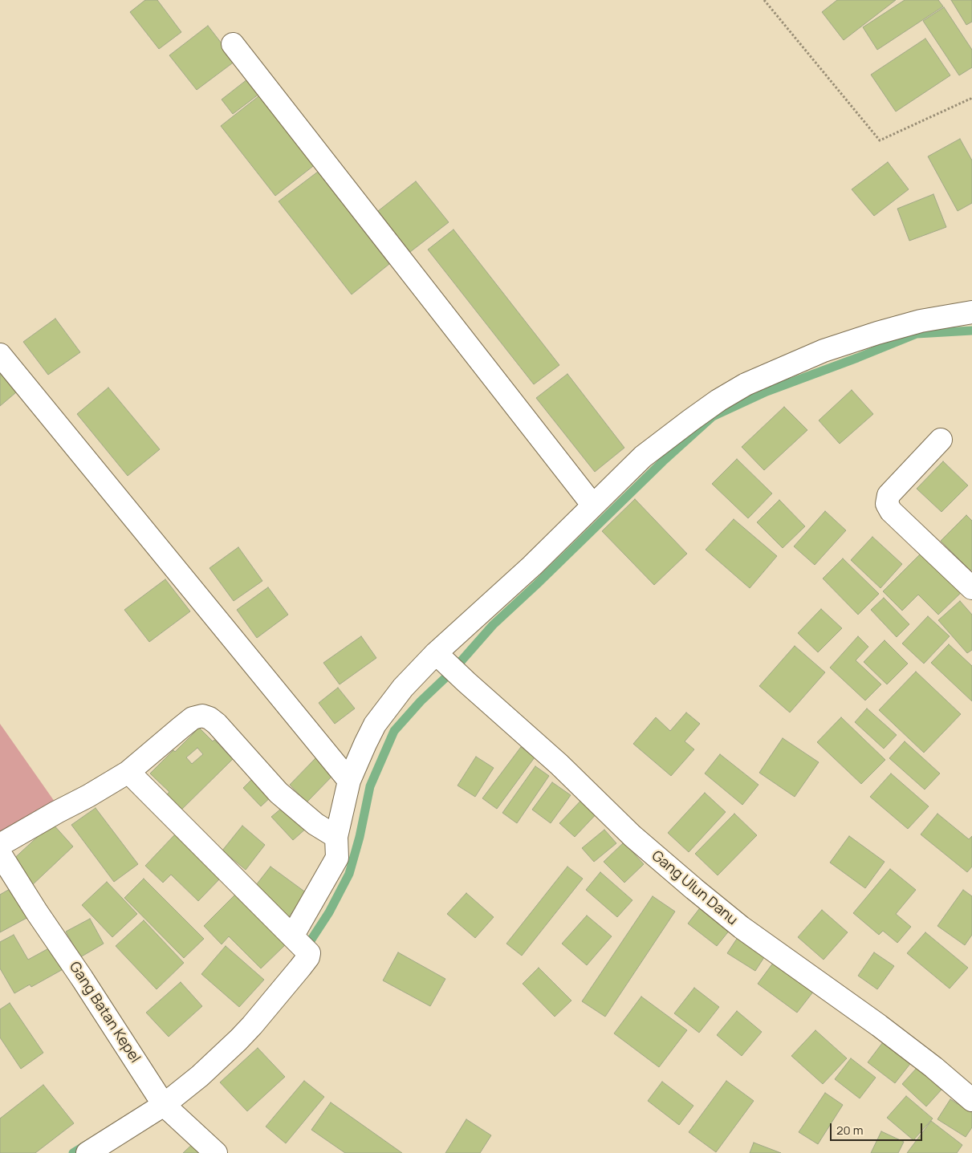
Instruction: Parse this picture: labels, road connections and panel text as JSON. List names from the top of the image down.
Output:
{
  "streets": {
    "street": ["Gang Ulun Danu", "Gang Batan Kepel"]
  },
  "scale_bar": "20 m"
}
